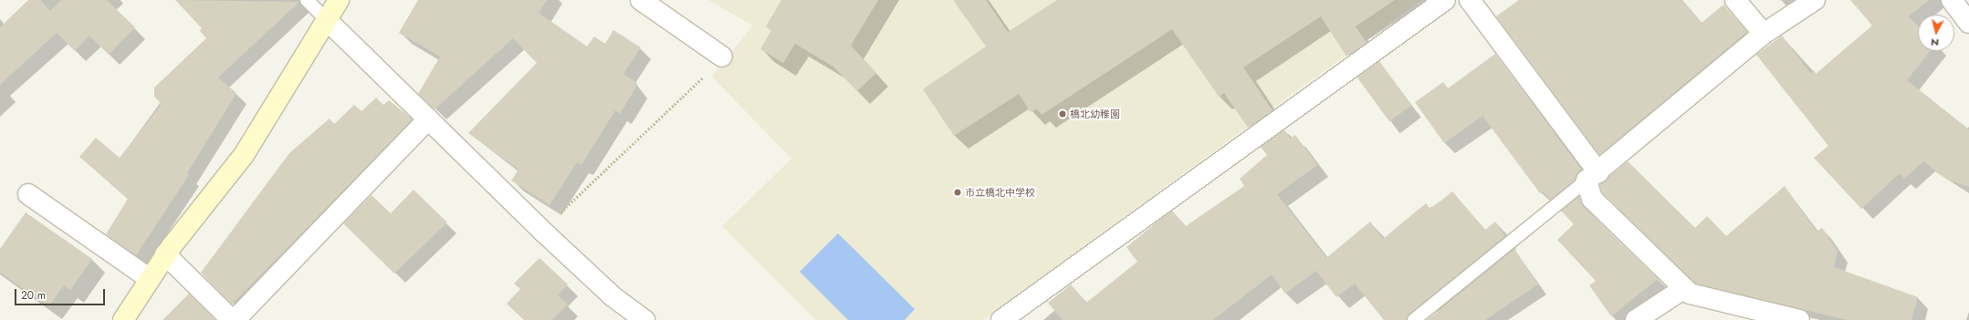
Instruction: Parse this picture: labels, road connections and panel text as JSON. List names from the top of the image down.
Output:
{
  "places": ["橋北幼稚園", "市立橋北中学校"],
  "scale_bar": "20 m",
  "north": "bottom"
}
